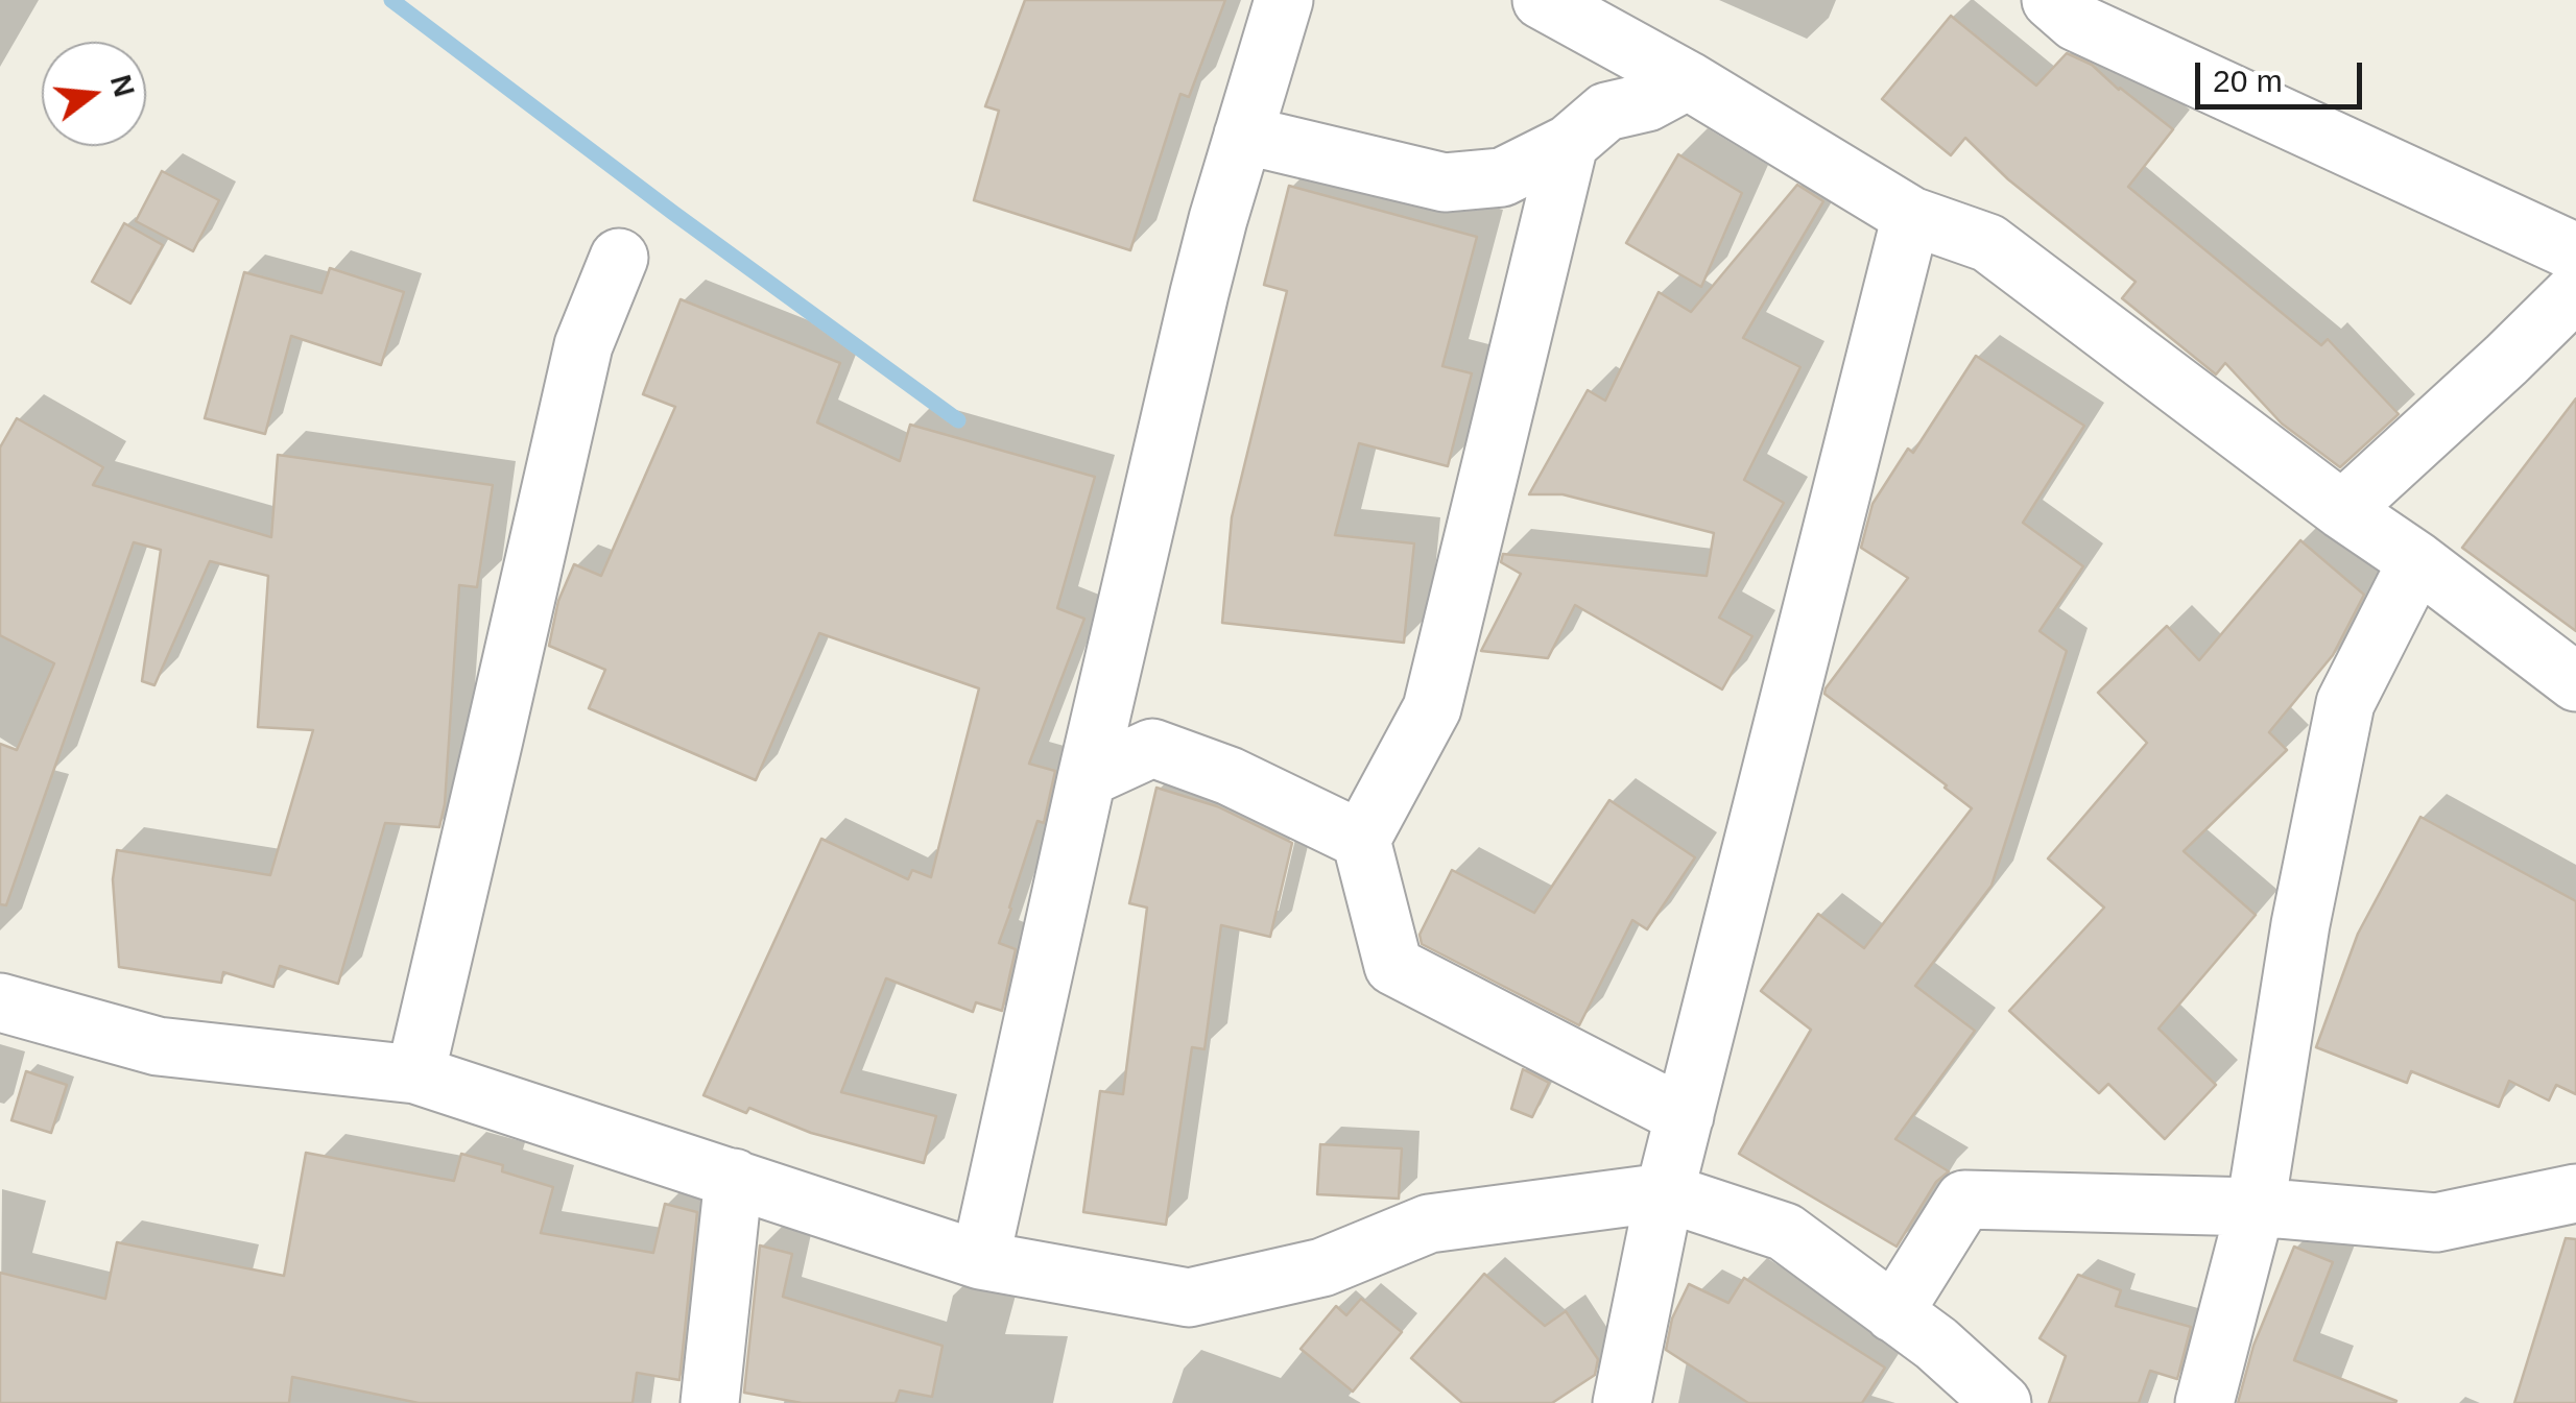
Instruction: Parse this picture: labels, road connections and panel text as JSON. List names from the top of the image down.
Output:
{
  "scale_bar": "20 m",
  "north": "right"
}
